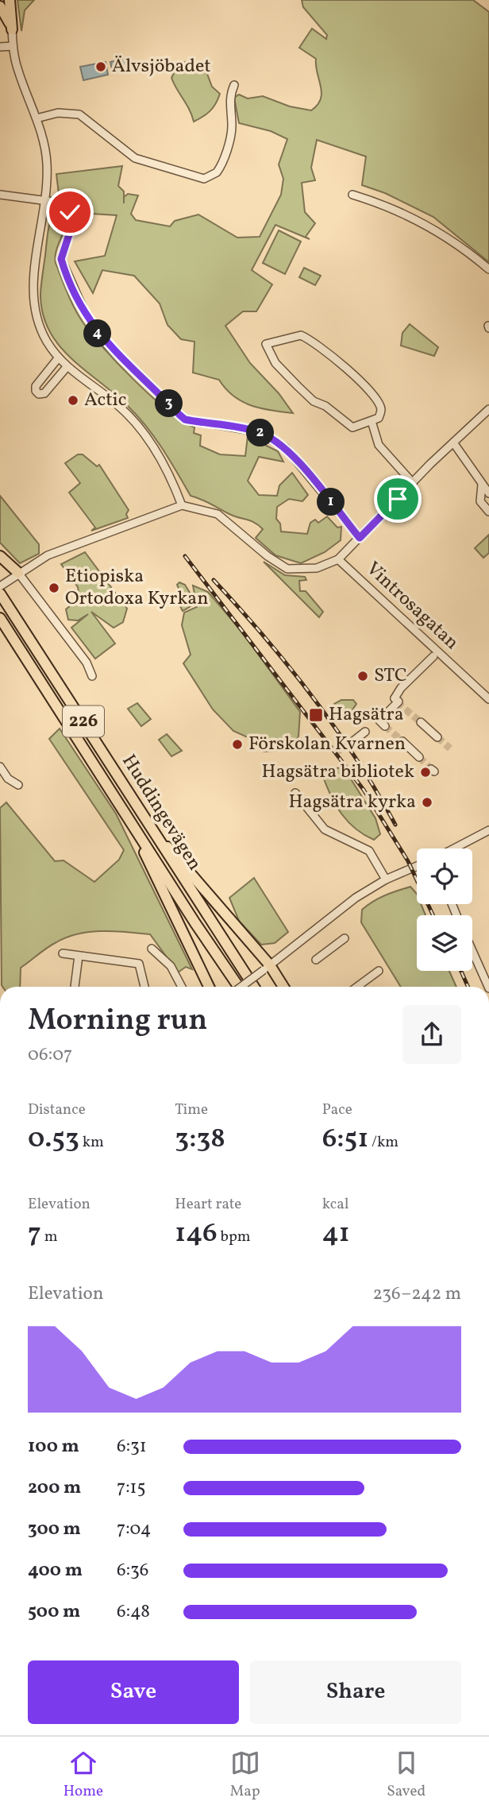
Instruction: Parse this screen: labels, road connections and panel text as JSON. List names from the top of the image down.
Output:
{
  "streets": {
    "main road": ["226", "Huddingevägen"],
    "street": ["Vintrosagatan"]
  },
  "places": {
    "other": [
      "Älvsjöbadet",
      "Actic",
      "Etiopiska Ortodoxa Kyrkan",
      "STC",
      "Förskolan Kvarnen",
      "Hagsätra bibliotek",
      "Hagsätra kyrka"
    ],
    "transit": ["Hagsätra"]
  },
  "page": {
    "pins": [
      "4",
      "3",
      "2",
      "1"
    ],
    "heading": ["Morning run", "06:07"],
    "stats": [
      ["Distance", "0.53 km"],
      ["Time", "3:38"],
      ["Pace", "6:51 /km"],
      ["Elevation", "7 m"],
      ["Heart rate", "146 bpm"],
      ["kcal", "41"]
    ],
    "chart": ["Elevation", "236–242 m"],
    "list": [
      {
        "name": "100 m",
        "note": "6:31"
      },
      {
        "name": "200 m",
        "note": "7:15"
      },
      {
        "name": "300 m",
        "note": "7:04"
      },
      {
        "name": "400 m",
        "note": "6:36"
      },
      {
        "name": "500 m",
        "note": "6:48"
      }
    ],
    "buttons": ["Save", "Share"],
    "tabs": ["Home", "Map", "Saved"]
  }
}
